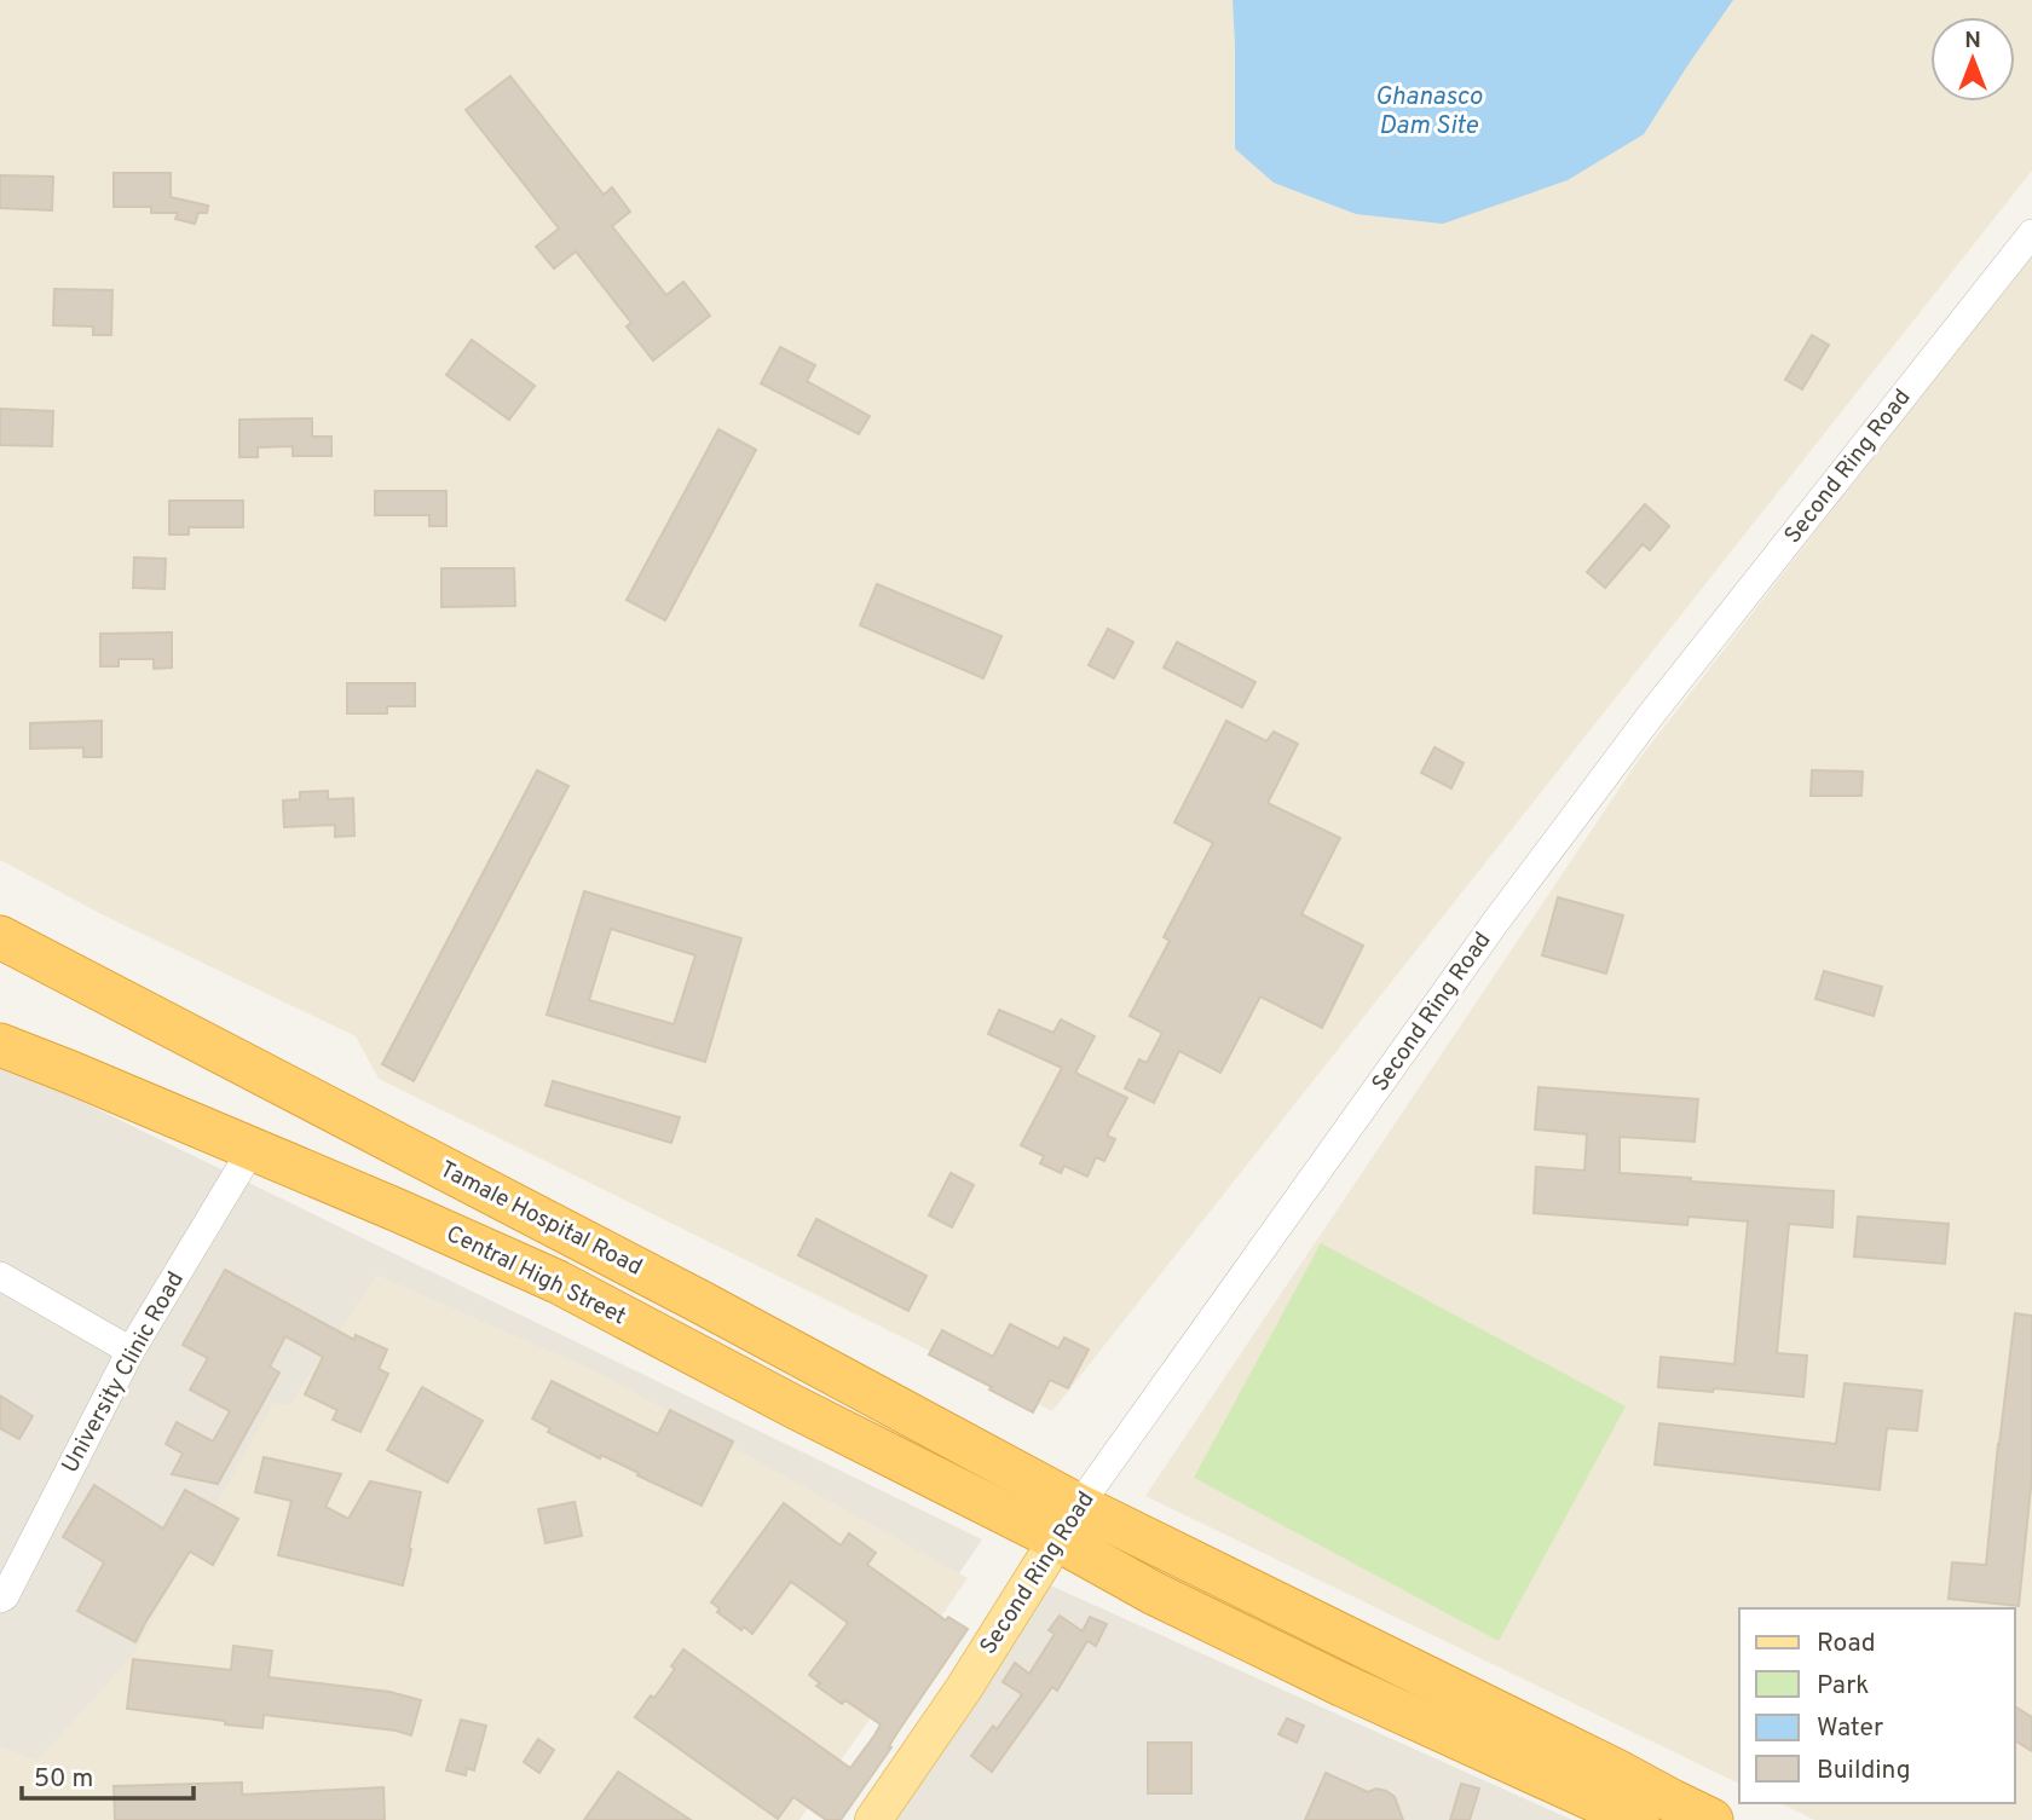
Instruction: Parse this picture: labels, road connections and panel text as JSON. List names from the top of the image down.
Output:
{
  "streets": {
    "highway": ["Tamale Hospital Road", "Central High Street"],
    "main road": ["Second Ring Road"],
    "street": ["University Clinic Road"]
  },
  "crossings": [
    ["Second Ring Road", "Tamale Hospital Road"],
    ["Second Ring Road", "Central High Street"],
    ["Central High Street", "University Clinic Road"]
  ],
  "water": ["Ghanasco Dam Site"],
  "legend": [
    "Road",
    "Park",
    "Water",
    "Building"
  ],
  "scale_bar": "50 m",
  "north": "top"
}
